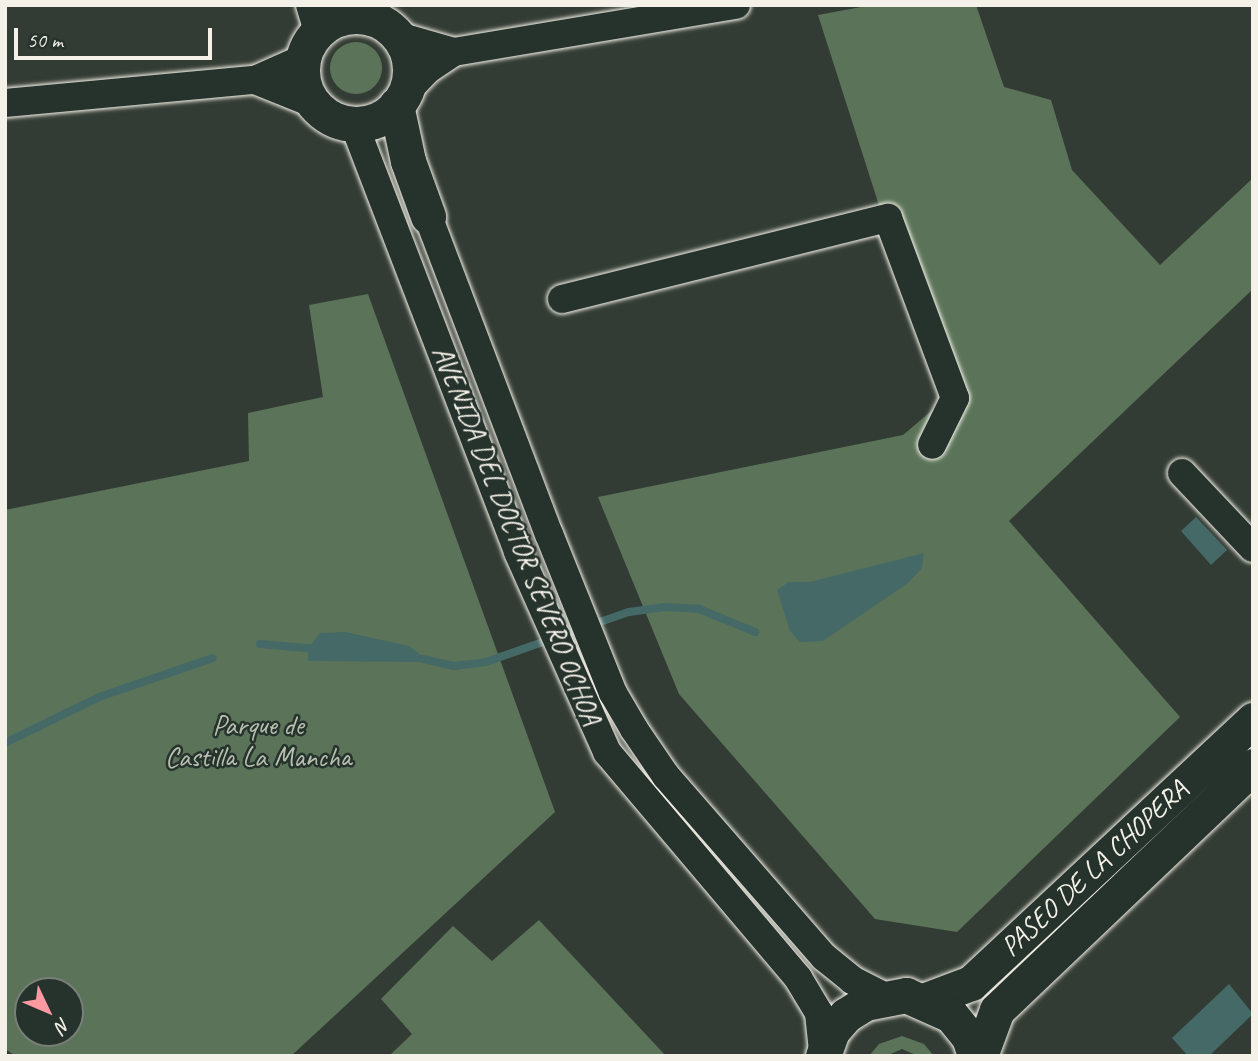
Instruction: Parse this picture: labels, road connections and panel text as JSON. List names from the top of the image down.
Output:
{
  "streets": {
    "main road": ["AVENIDA DEL DOCTOR SEVERO OCHOA", "PASEO DE LA CHOPERA"]
  },
  "parks": ["Parque de Castilla La Mancha"],
  "scale_bar": "50 m",
  "north": "bottom right"
}
